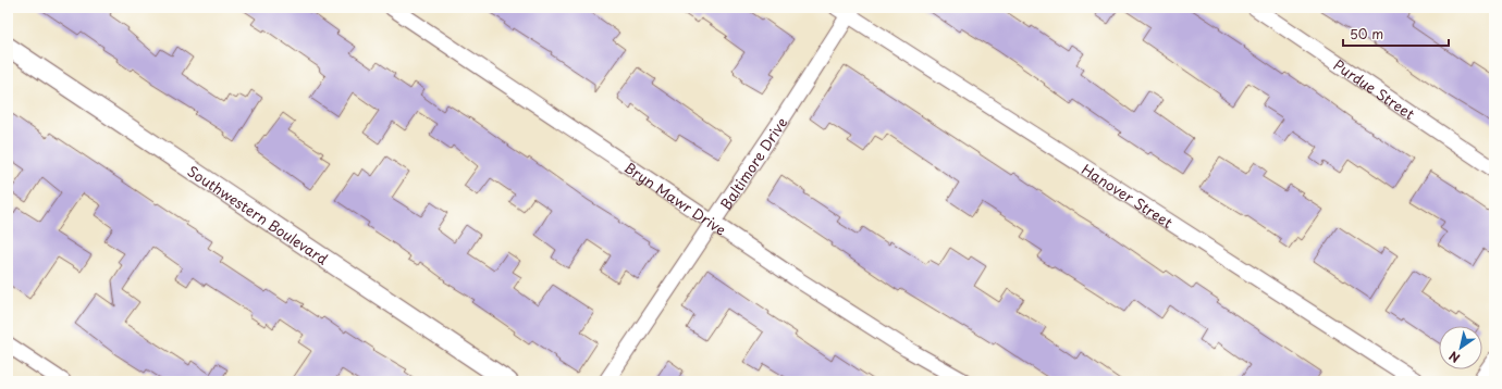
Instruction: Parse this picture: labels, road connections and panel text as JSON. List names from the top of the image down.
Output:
{
  "streets": {
    "street": [
      "Purdue Street",
      "Baltimore Drive",
      "Hanover Street",
      "Bryn Mawr Drive",
      "Southwestern Boulevard"
    ]
  },
  "crossings": [
    ["Baltimore Drive", "Hanover Street"],
    ["Baltimore Drive", "Bryn Mawr Drive"]
  ],
  "scale_bar": "50 m",
  "north": "bottom left"
}
